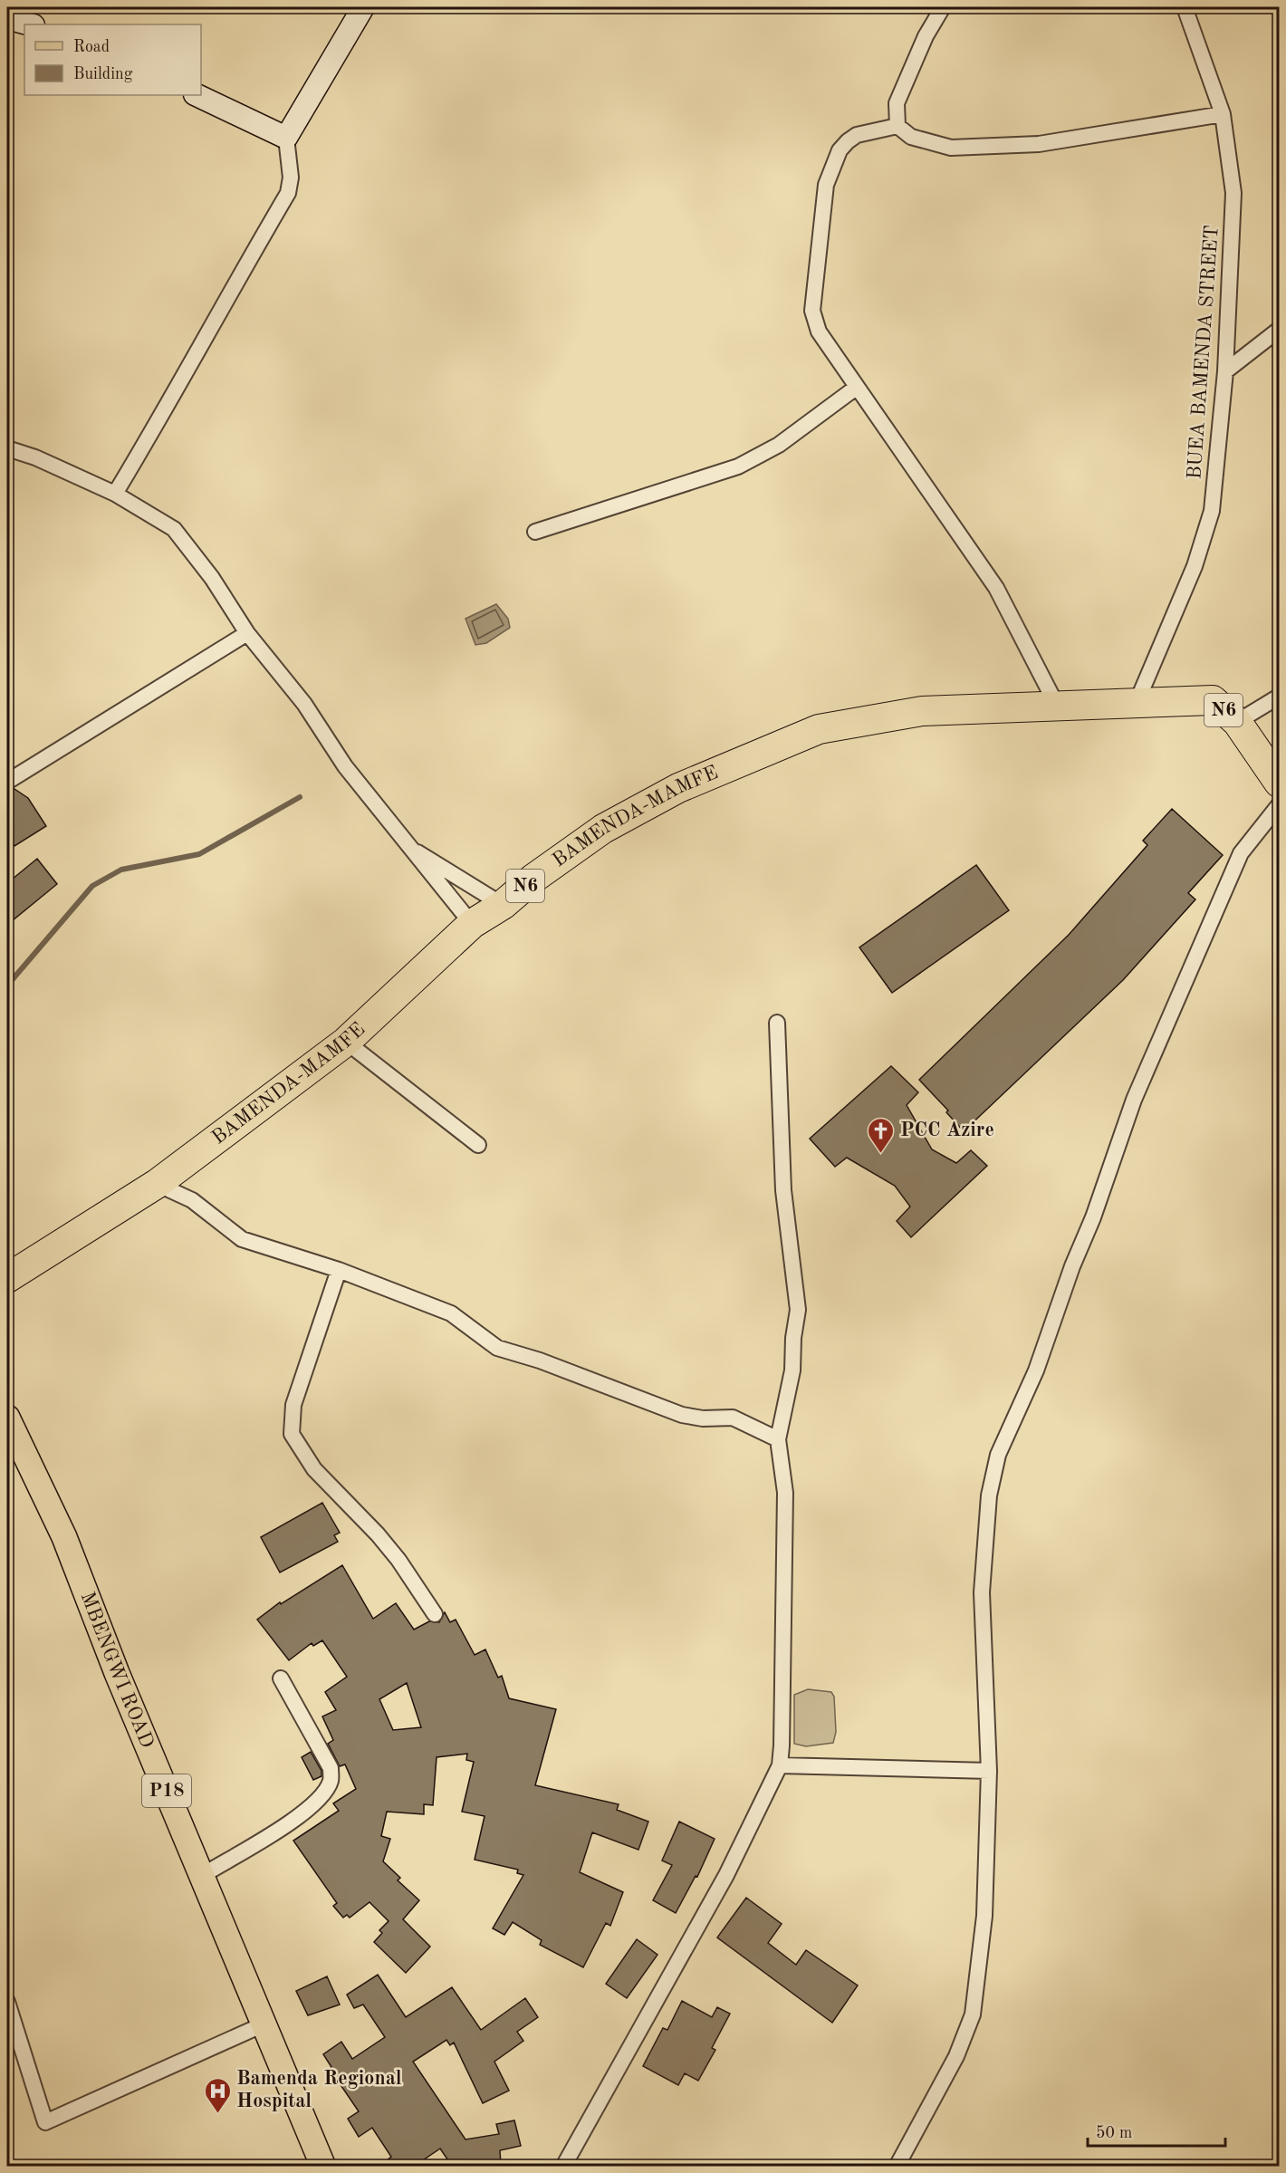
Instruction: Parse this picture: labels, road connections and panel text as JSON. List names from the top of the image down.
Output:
{
  "streets": {
    "highway": ["N6", "BAMENDA-MAMFE"],
    "main road": ["MBENGWI ROAD", "P18"],
    "street": ["BUEA BAMENDA STREET"]
  },
  "crossings": [
    ["BUEA BAMENDA STREET", "BAMENDA-MAMFE"]
  ],
  "places": {
    "church": ["PCC Azire"],
    "hospital": ["Bamenda Regional Hospital"]
  },
  "legend": ["Road", "Building"],
  "scale_bar": "50 m"
}
